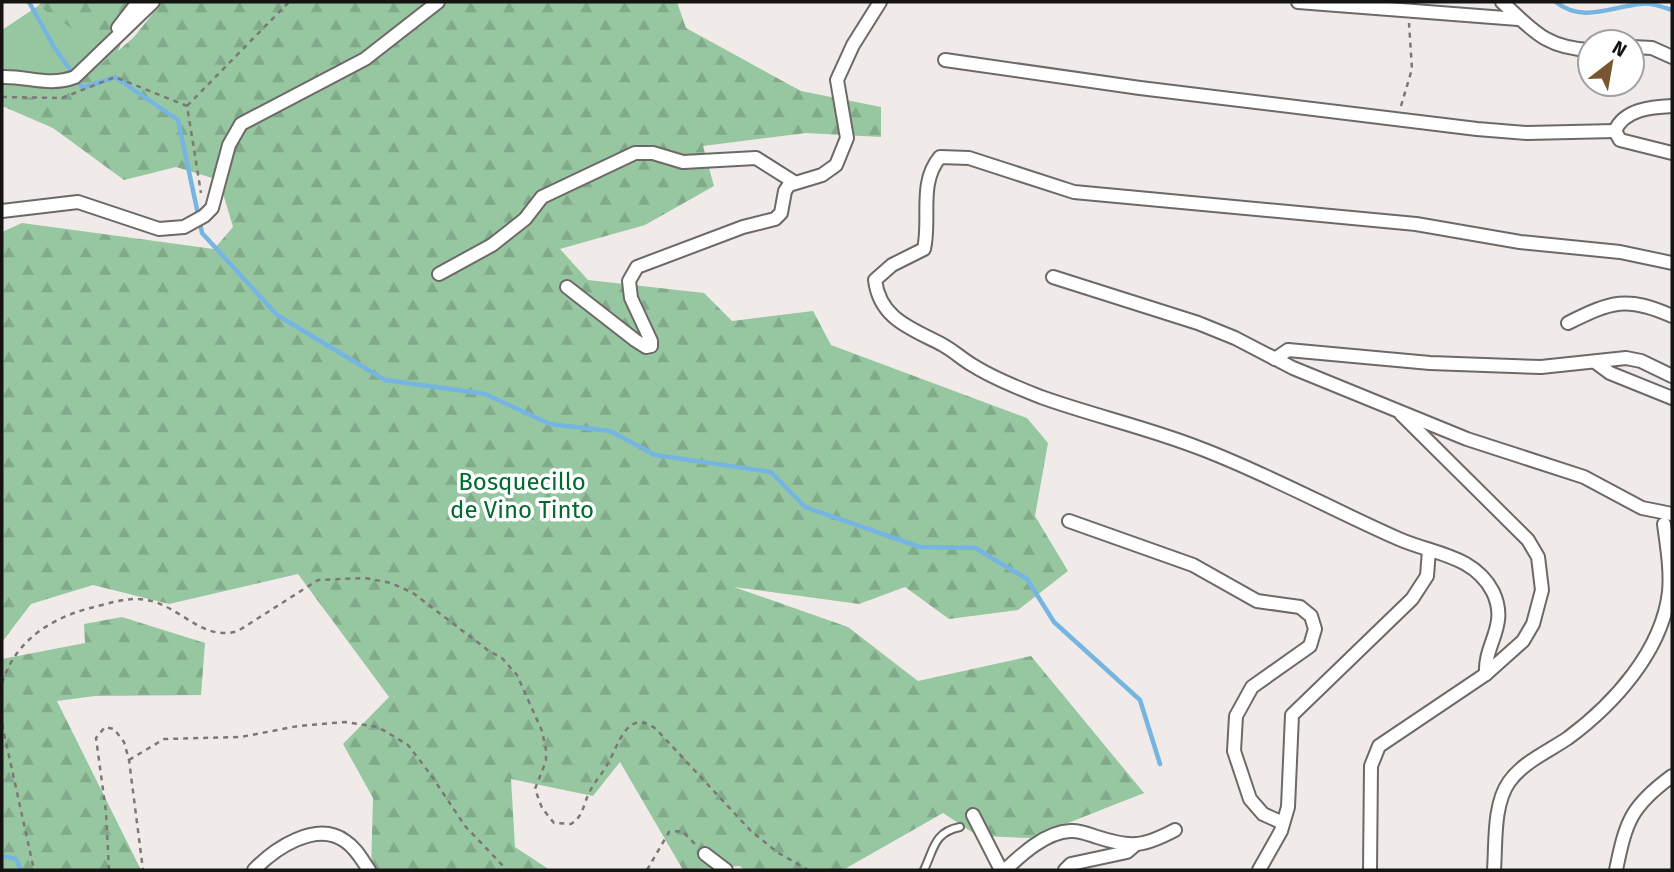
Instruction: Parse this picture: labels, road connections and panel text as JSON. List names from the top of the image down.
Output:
{
  "parks": ["Bosquecillo de Vino Tinto"],
  "north": "top right"
}
